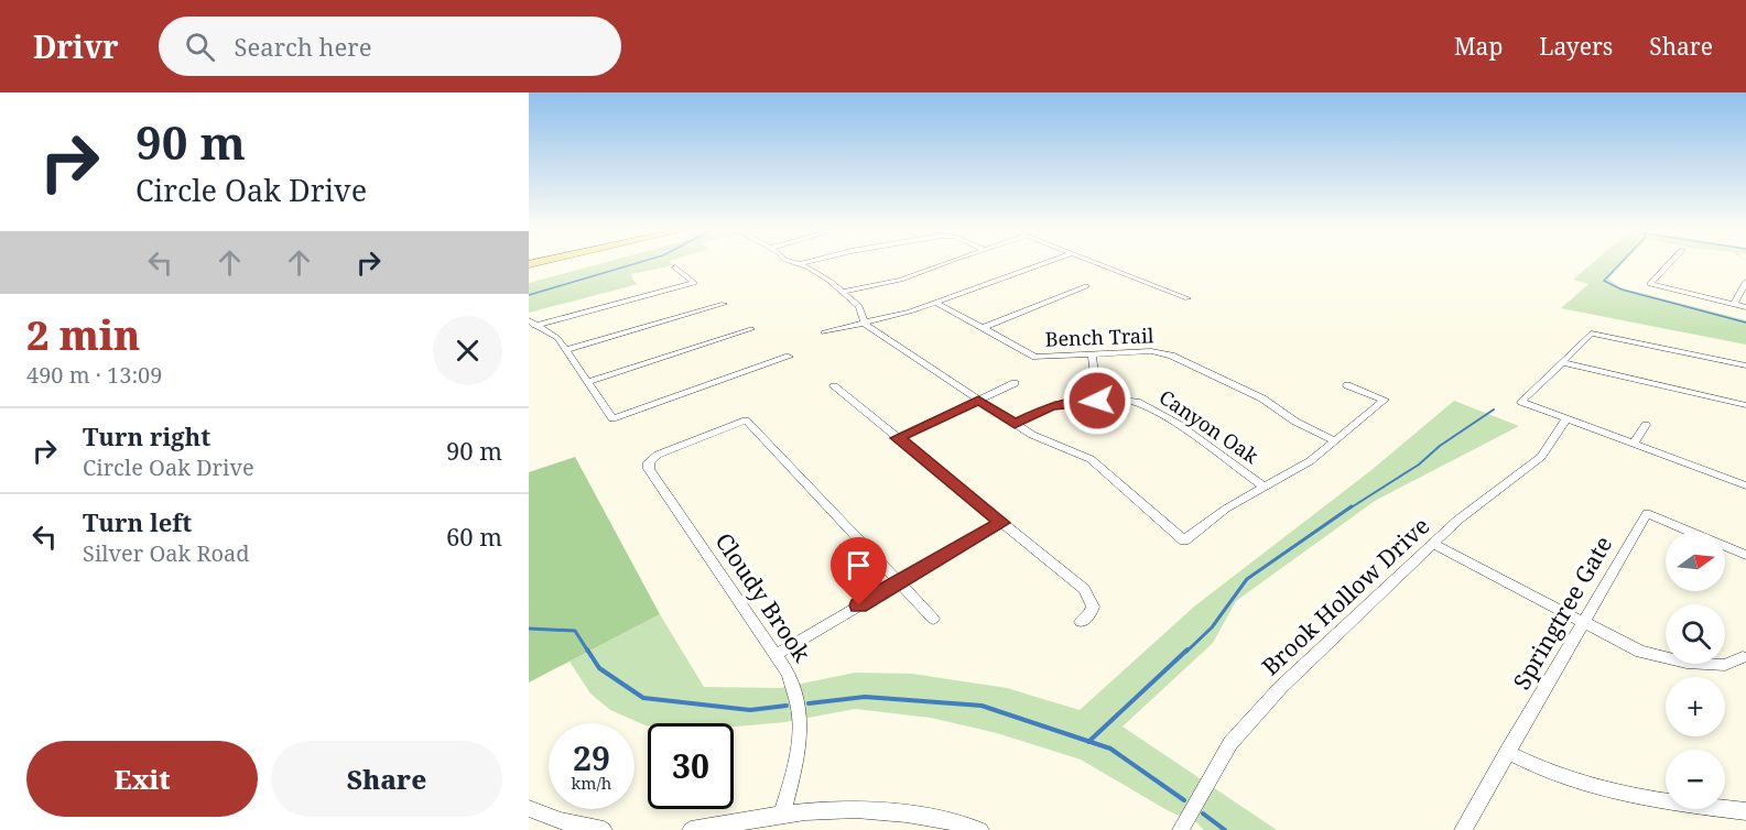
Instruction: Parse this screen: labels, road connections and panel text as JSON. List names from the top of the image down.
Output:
{
  "streets": {
    "street": [
      "Bench Trail",
      "Canyon Oak",
      "Brook Hollow Drive",
      "Cloudy Brook",
      "Springtree Gate"
    ]
  },
  "north": "right",
  "page": {
    "header": "Drivr",
    "search": "Search here",
    "nav": ["Map", "Layers", "Share"],
    "turn": ["90 m", "Circle Oak Drive"],
    "heading": ["2 min", "490 m · 13:09"],
    "list": [
      {
        "name": "Turn right",
        "note": "Circle Oak Drive",
        "value": "90 m"
      },
      {
        "name": "Turn left",
        "note": "Silver Oak Road",
        "value": "60 m"
      }
    ],
    "map_buttons": ["+", "−"],
    "speed": "29 km/h",
    "limit": "30",
    "buttons": ["Exit", "Share"]
  }
}
